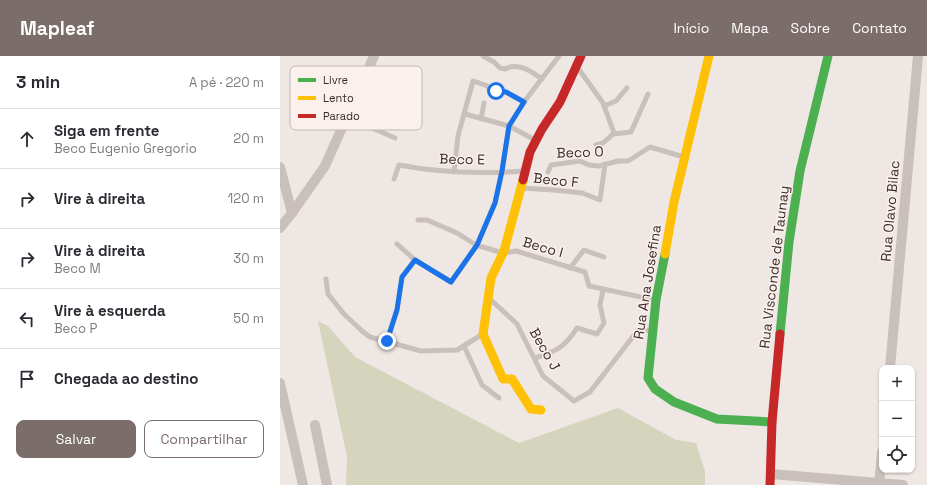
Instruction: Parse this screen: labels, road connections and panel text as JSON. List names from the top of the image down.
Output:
{
  "streets": {
    "street": ["Rua Olavo Bilac", "Rua Visconde de Taunay", "Rua Ana Josefina"],
    "lane": [
      "Beco O",
      "Beco E",
      "Beco F",
      "Beco I",
      "Beco J"
    ]
  },
  "crossings": [
    ["Beco O", "Beco F"],
    ["Beco O", "Rua Ana Josefina"],
    ["Beco I", "Rua Ana Josefina"],
    ["Rua Visconde de Taunay", "Rua Ana Josefina"],
    ["Rua Ana Josefina", "Beco J"]
  ],
  "legend": ["Livre", "Lento", "Parado"],
  "page": {
    "header": "Mapleaf",
    "nav": [
      "Início",
      "Mapa",
      "Sobre",
      "Contato"
    ],
    "heading": ["3 min", "A pé · 220 m"],
    "list": [
      ["Siga em frente", "Beco Eugenio Gregorio", "20 m"],
      ["Vire à direita", "120 m"],
      ["Vire à direita", "Beco M", "30 m"],
      ["Vire à esquerda", "Beco P", "50 m"],
      "Chegada ao destino"
    ],
    "map_buttons": ["+", "−"],
    "buttons": ["Salvar", "Compartilhar"]
  }
}
